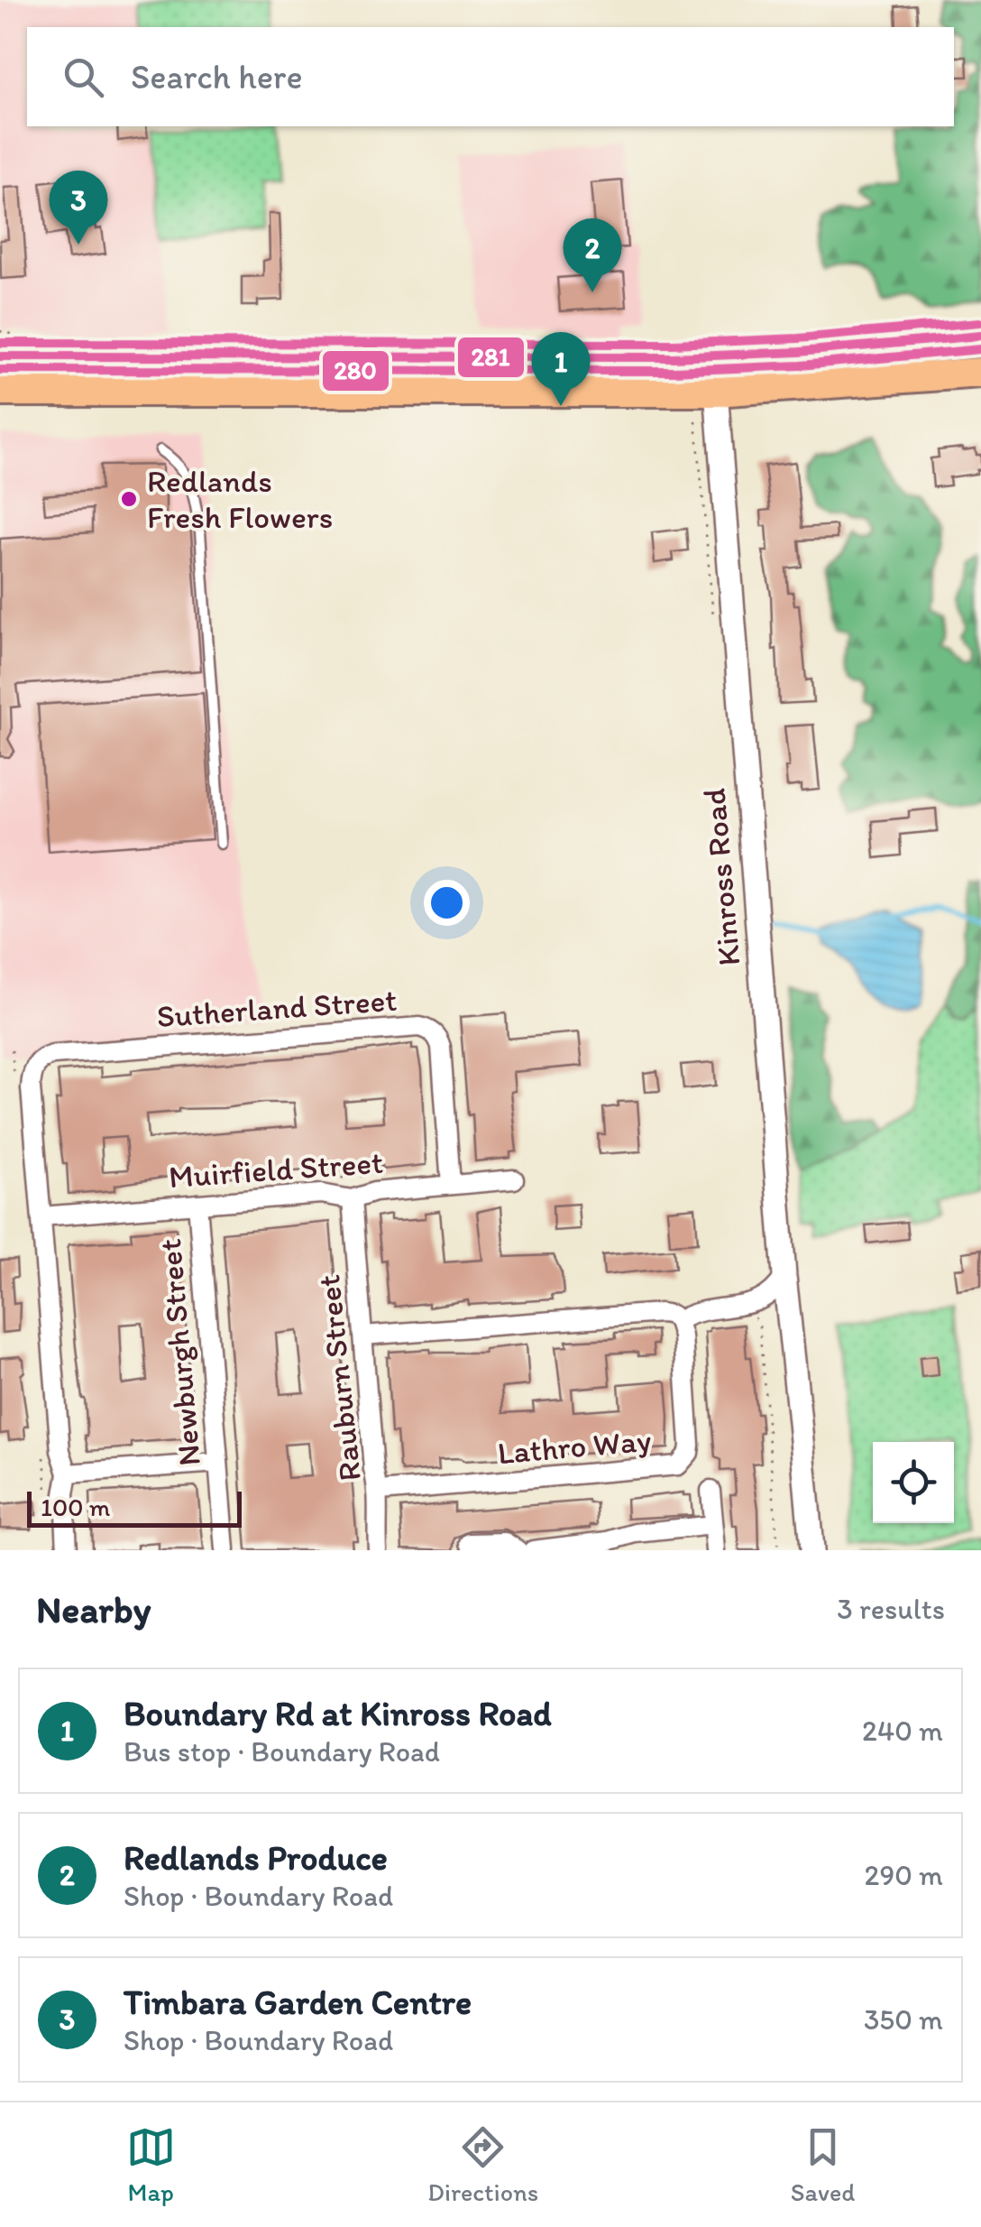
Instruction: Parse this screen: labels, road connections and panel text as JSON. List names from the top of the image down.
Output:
{
  "streets": {
    "street": [
      "Kinross Road",
      "Sutherland Street",
      "Muirfield Street",
      "Newburgh Street",
      "Rauburn Street",
      "Lathro Way"
    ]
  },
  "crossings": [
    ["Sutherland Street", "Muirfield Street"],
    ["Muirfield Street", "Newburgh Street"],
    ["Muirfield Street", "Rauburn Street"],
    ["Rauburn Street", "Lathro Way"]
  ],
  "places": ["Redlands Fresh Flowers"],
  "lines": ["transit line 281", "transit line 280"],
  "scale_bar": "100 m",
  "page": {
    "search": "Search here",
    "pins": ["3", "2", "1"],
    "scale": "100 m",
    "heading": ["Nearby", "3 results"],
    "list": [
      {
        "mark": "1",
        "name": "Boundary Rd at Kinross Road",
        "note": "Bus stop · Boundary Road",
        "value": "240 m"
      },
      {
        "mark": "2",
        "name": "Redlands Produce",
        "note": "Shop · Boundary Road",
        "value": "290 m"
      },
      {
        "mark": "3",
        "name": "Timbara Garden Centre",
        "note": "Shop · Boundary Road",
        "value": "350 m"
      }
    ],
    "nav": ["Map", "Directions", "Saved"]
  }
}
